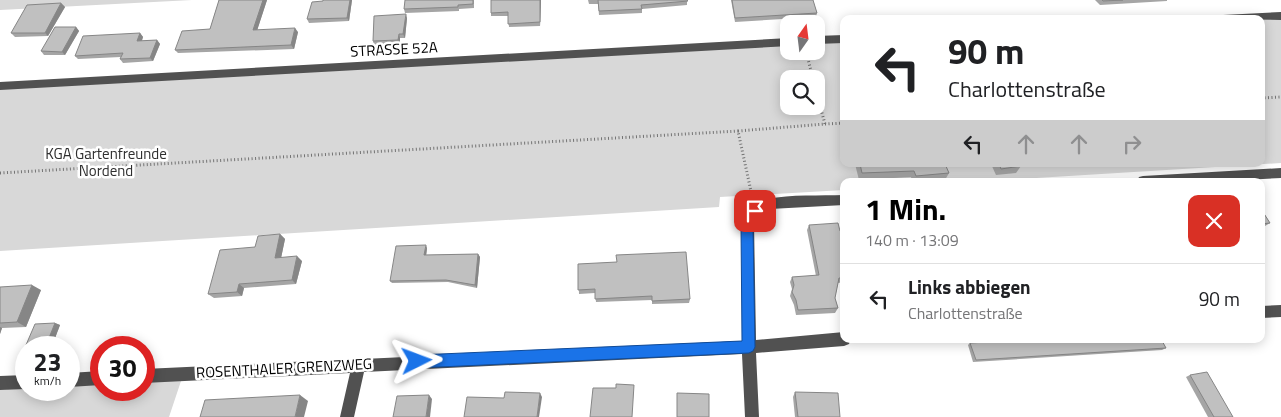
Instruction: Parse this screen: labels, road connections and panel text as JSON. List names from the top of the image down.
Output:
{
  "streets": {
    "street": ["STRASSE 52A", "ROSENTHALER GRENZWEG"]
  },
  "parks": ["KGA Gartenfreunde Nordend"],
  "north": "top",
  "page": {
    "turn": ["90 m", "Charlottenstraße"],
    "heading": ["1 Min.", "140 m · 13:09"],
    "list": [
      {
        "name": "Links abbiegen",
        "note": "Charlottenstraße",
        "value": "90 m"
      }
    ],
    "speed": "23 km/h",
    "limit": "30"
  }
}
